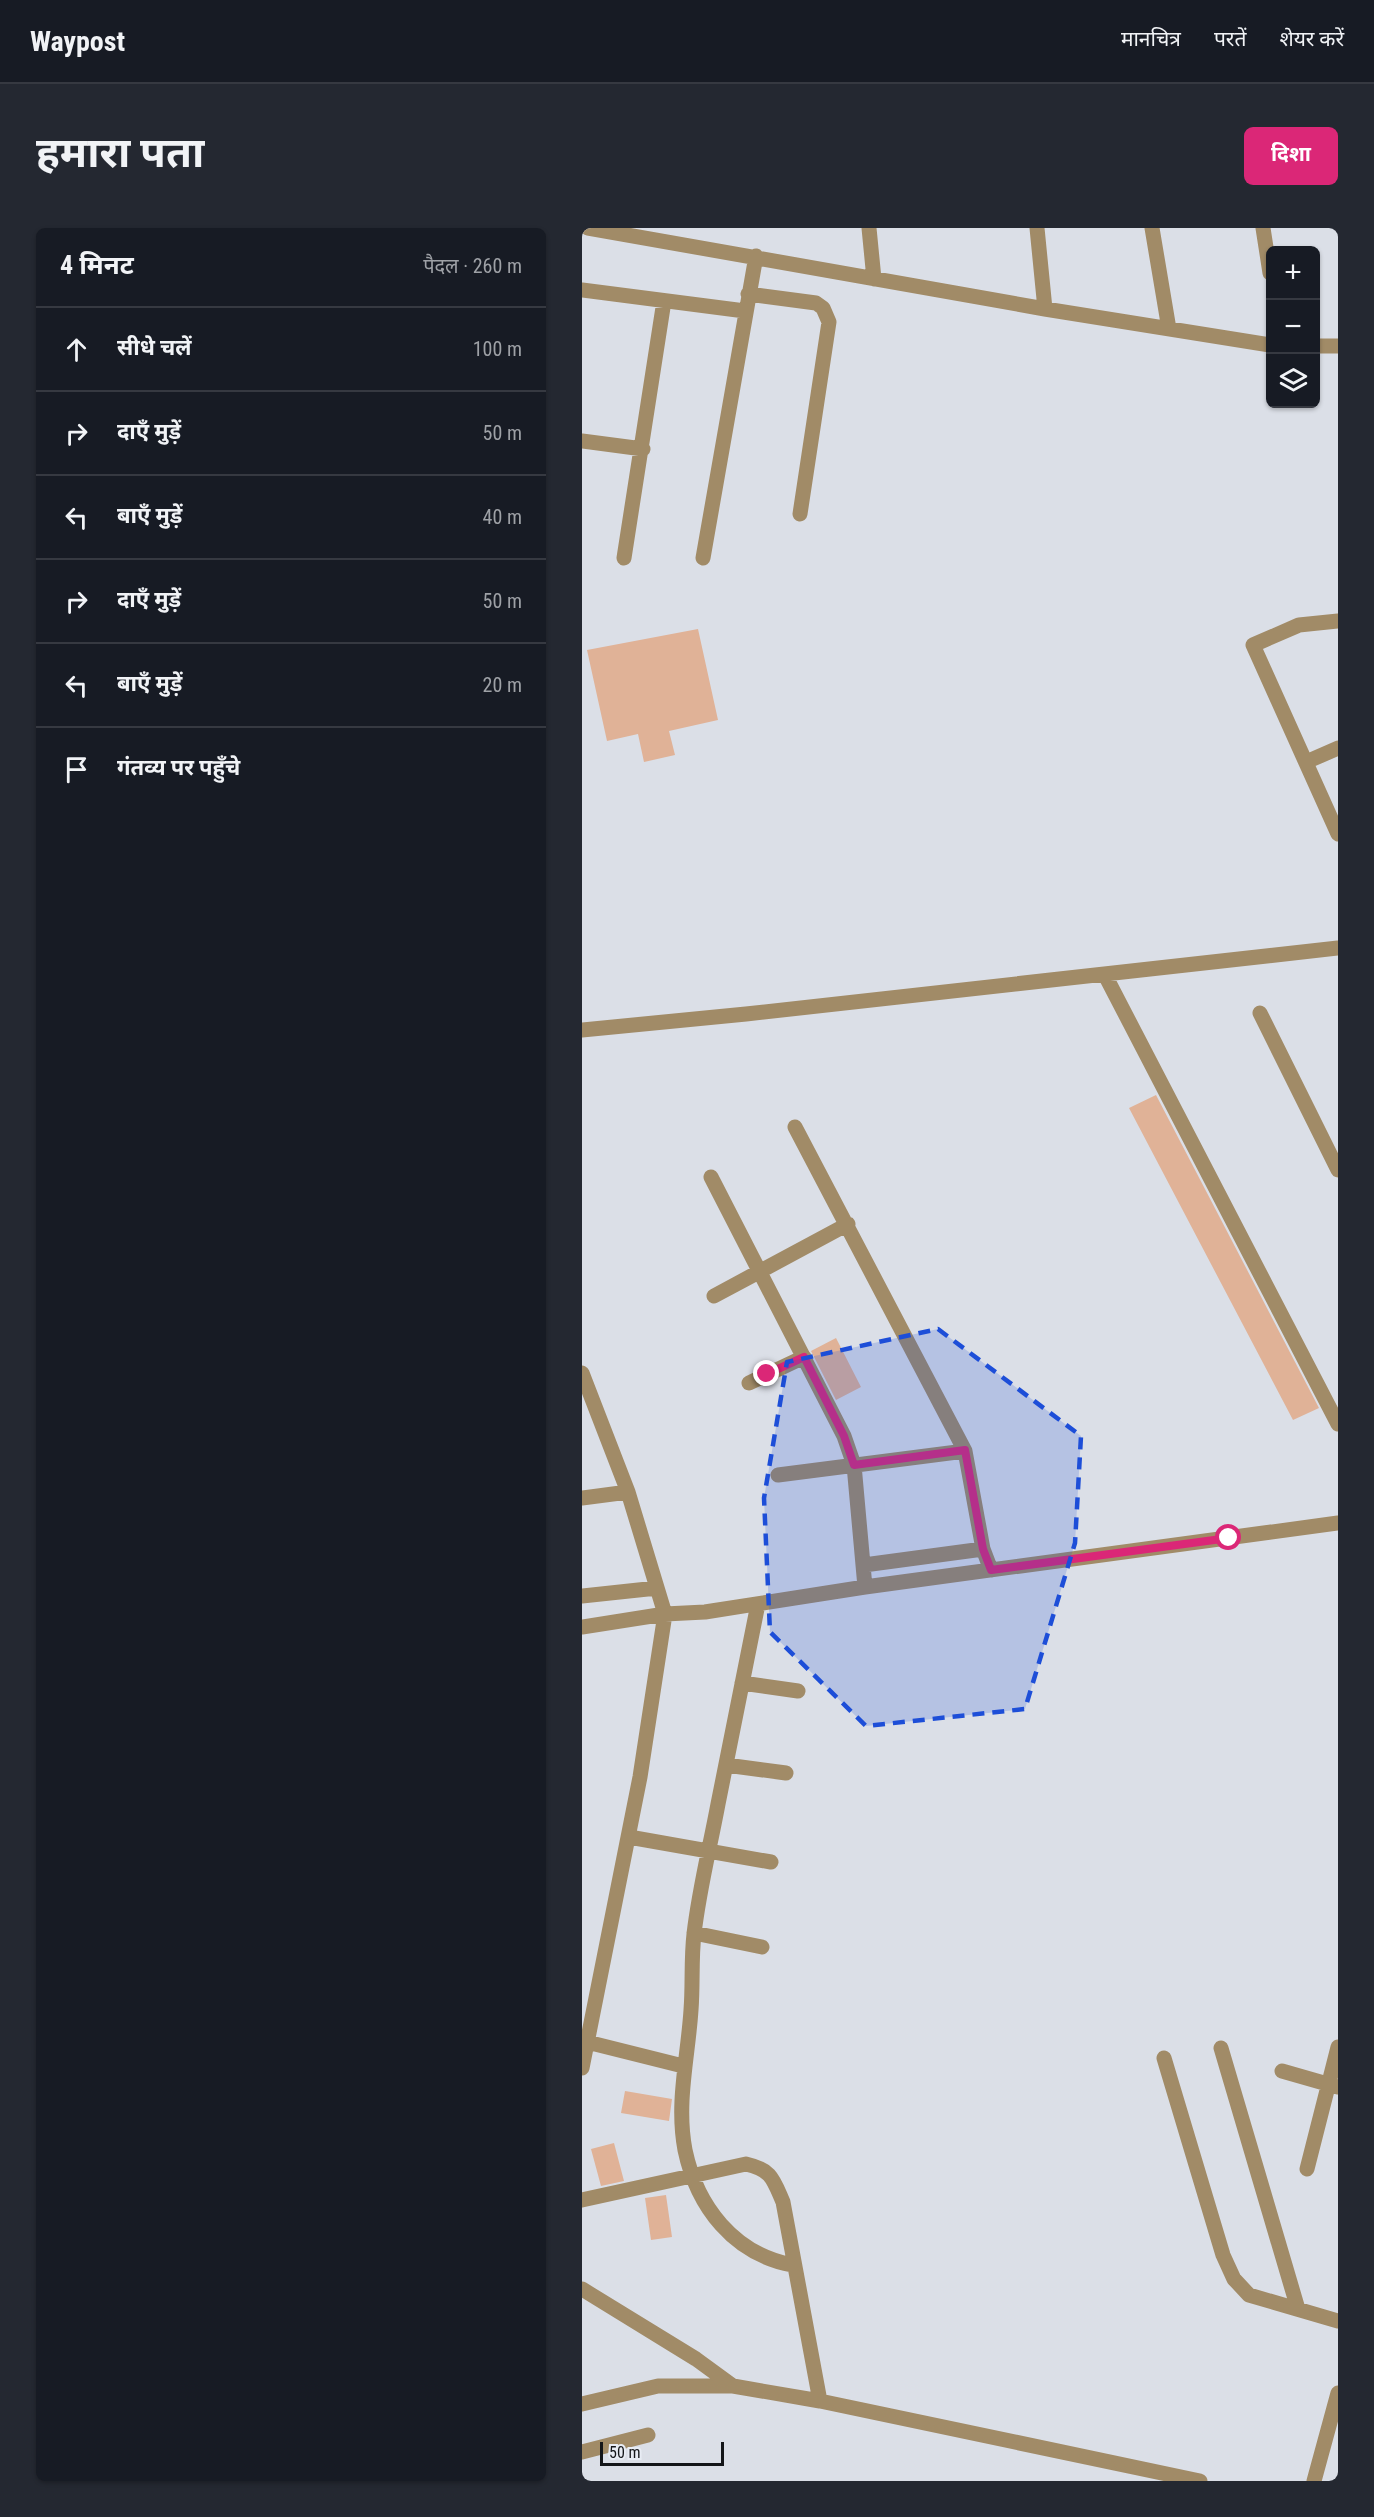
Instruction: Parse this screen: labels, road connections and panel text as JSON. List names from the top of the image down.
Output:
{
  "scale_bar": "50 m",
  "page": {
    "header": "Waypost",
    "nav": ["मानचित्र", "परतें", "शेयर करें"],
    "buttons": "दिशा",
    "title": "हमारा पता",
    "heading": ["4 मिनट", "पैदल · 260 m"],
    "map_buttons": ["+", "−"],
    "list": [
      ["सीधे चलें", "100 m"],
      ["दाएँ मुड़ें", "50 m"],
      ["बाएँ मुड़ें", "40 m"],
      ["दाएँ मुड़ें", "50 m"],
      ["बाएँ मुड़ें", "20 m"],
      "गंतव्य पर पहुँचे"
    ],
    "scale": "50 m"
  }
}
